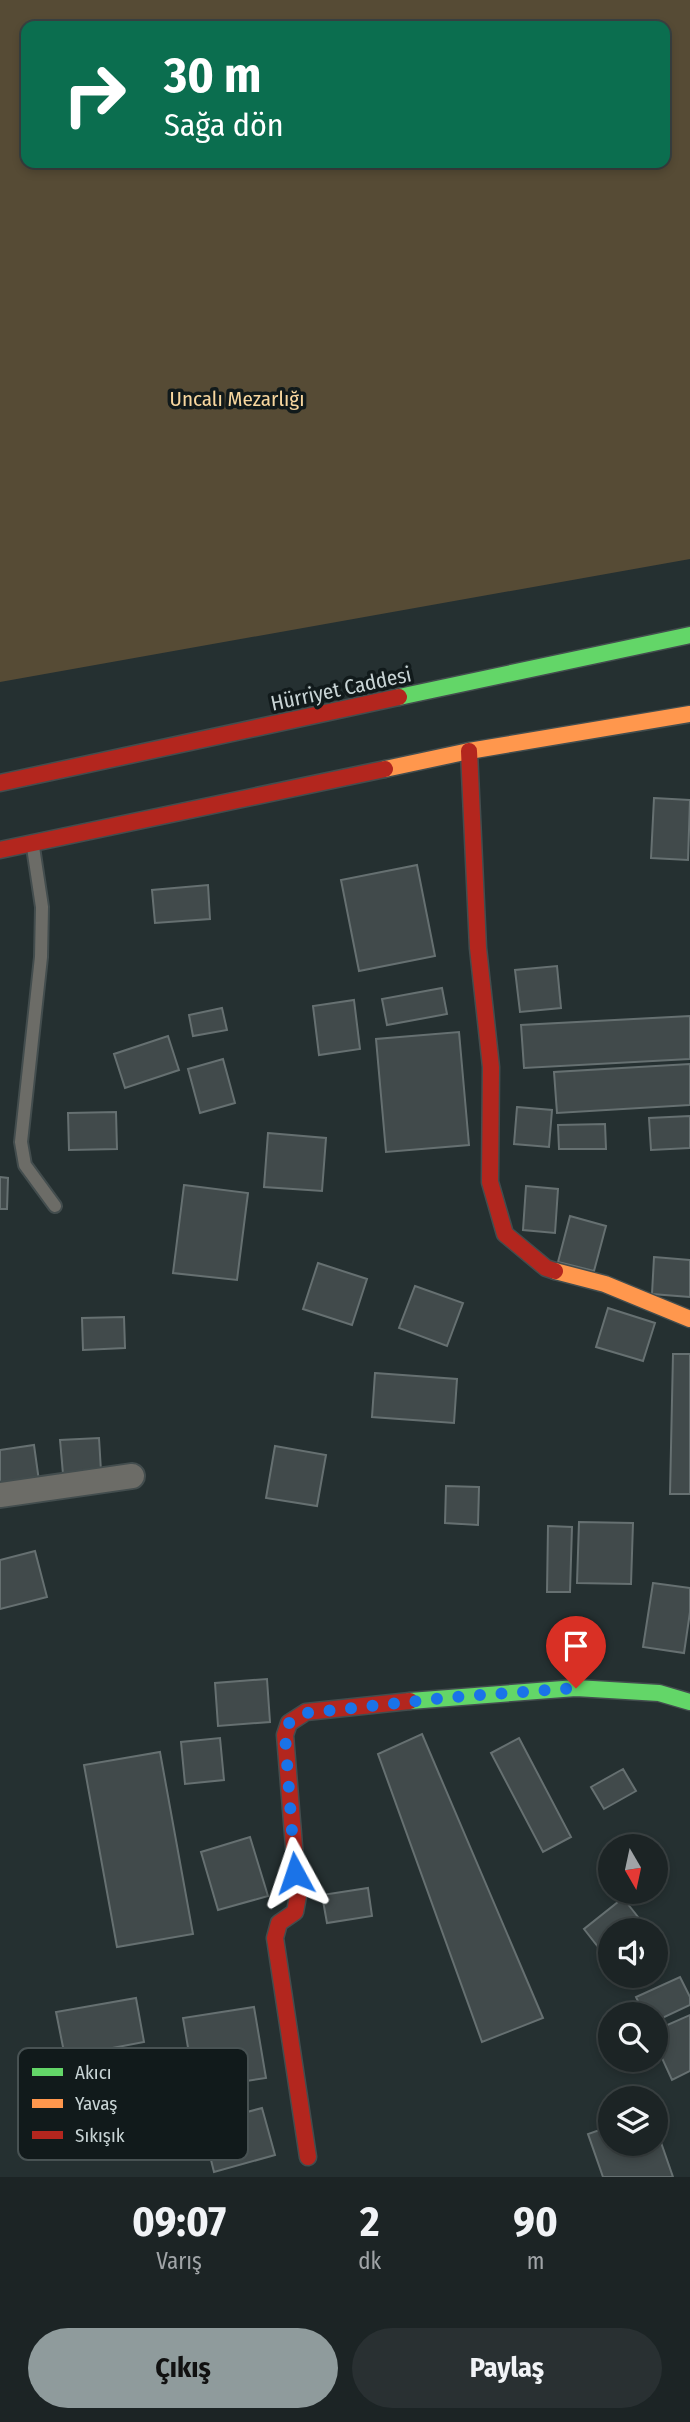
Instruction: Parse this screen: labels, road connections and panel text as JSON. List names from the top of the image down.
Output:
{
  "streets": {
    "main road": ["Hürriyet Caddesi"]
  },
  "parks": ["Uncalı Mezarlığı"],
  "legend": ["Akıcı", "Yavaş", "Sıkışık"],
  "north": "bottom",
  "page": {
    "turn": ["30 m", "Sağa dön"],
    "eta": [
      "09:07",
      "Varış",
      "2",
      "dk",
      "90",
      "m"
    ],
    "buttons": ["Çıkış", "Paylaş"]
  }
}
